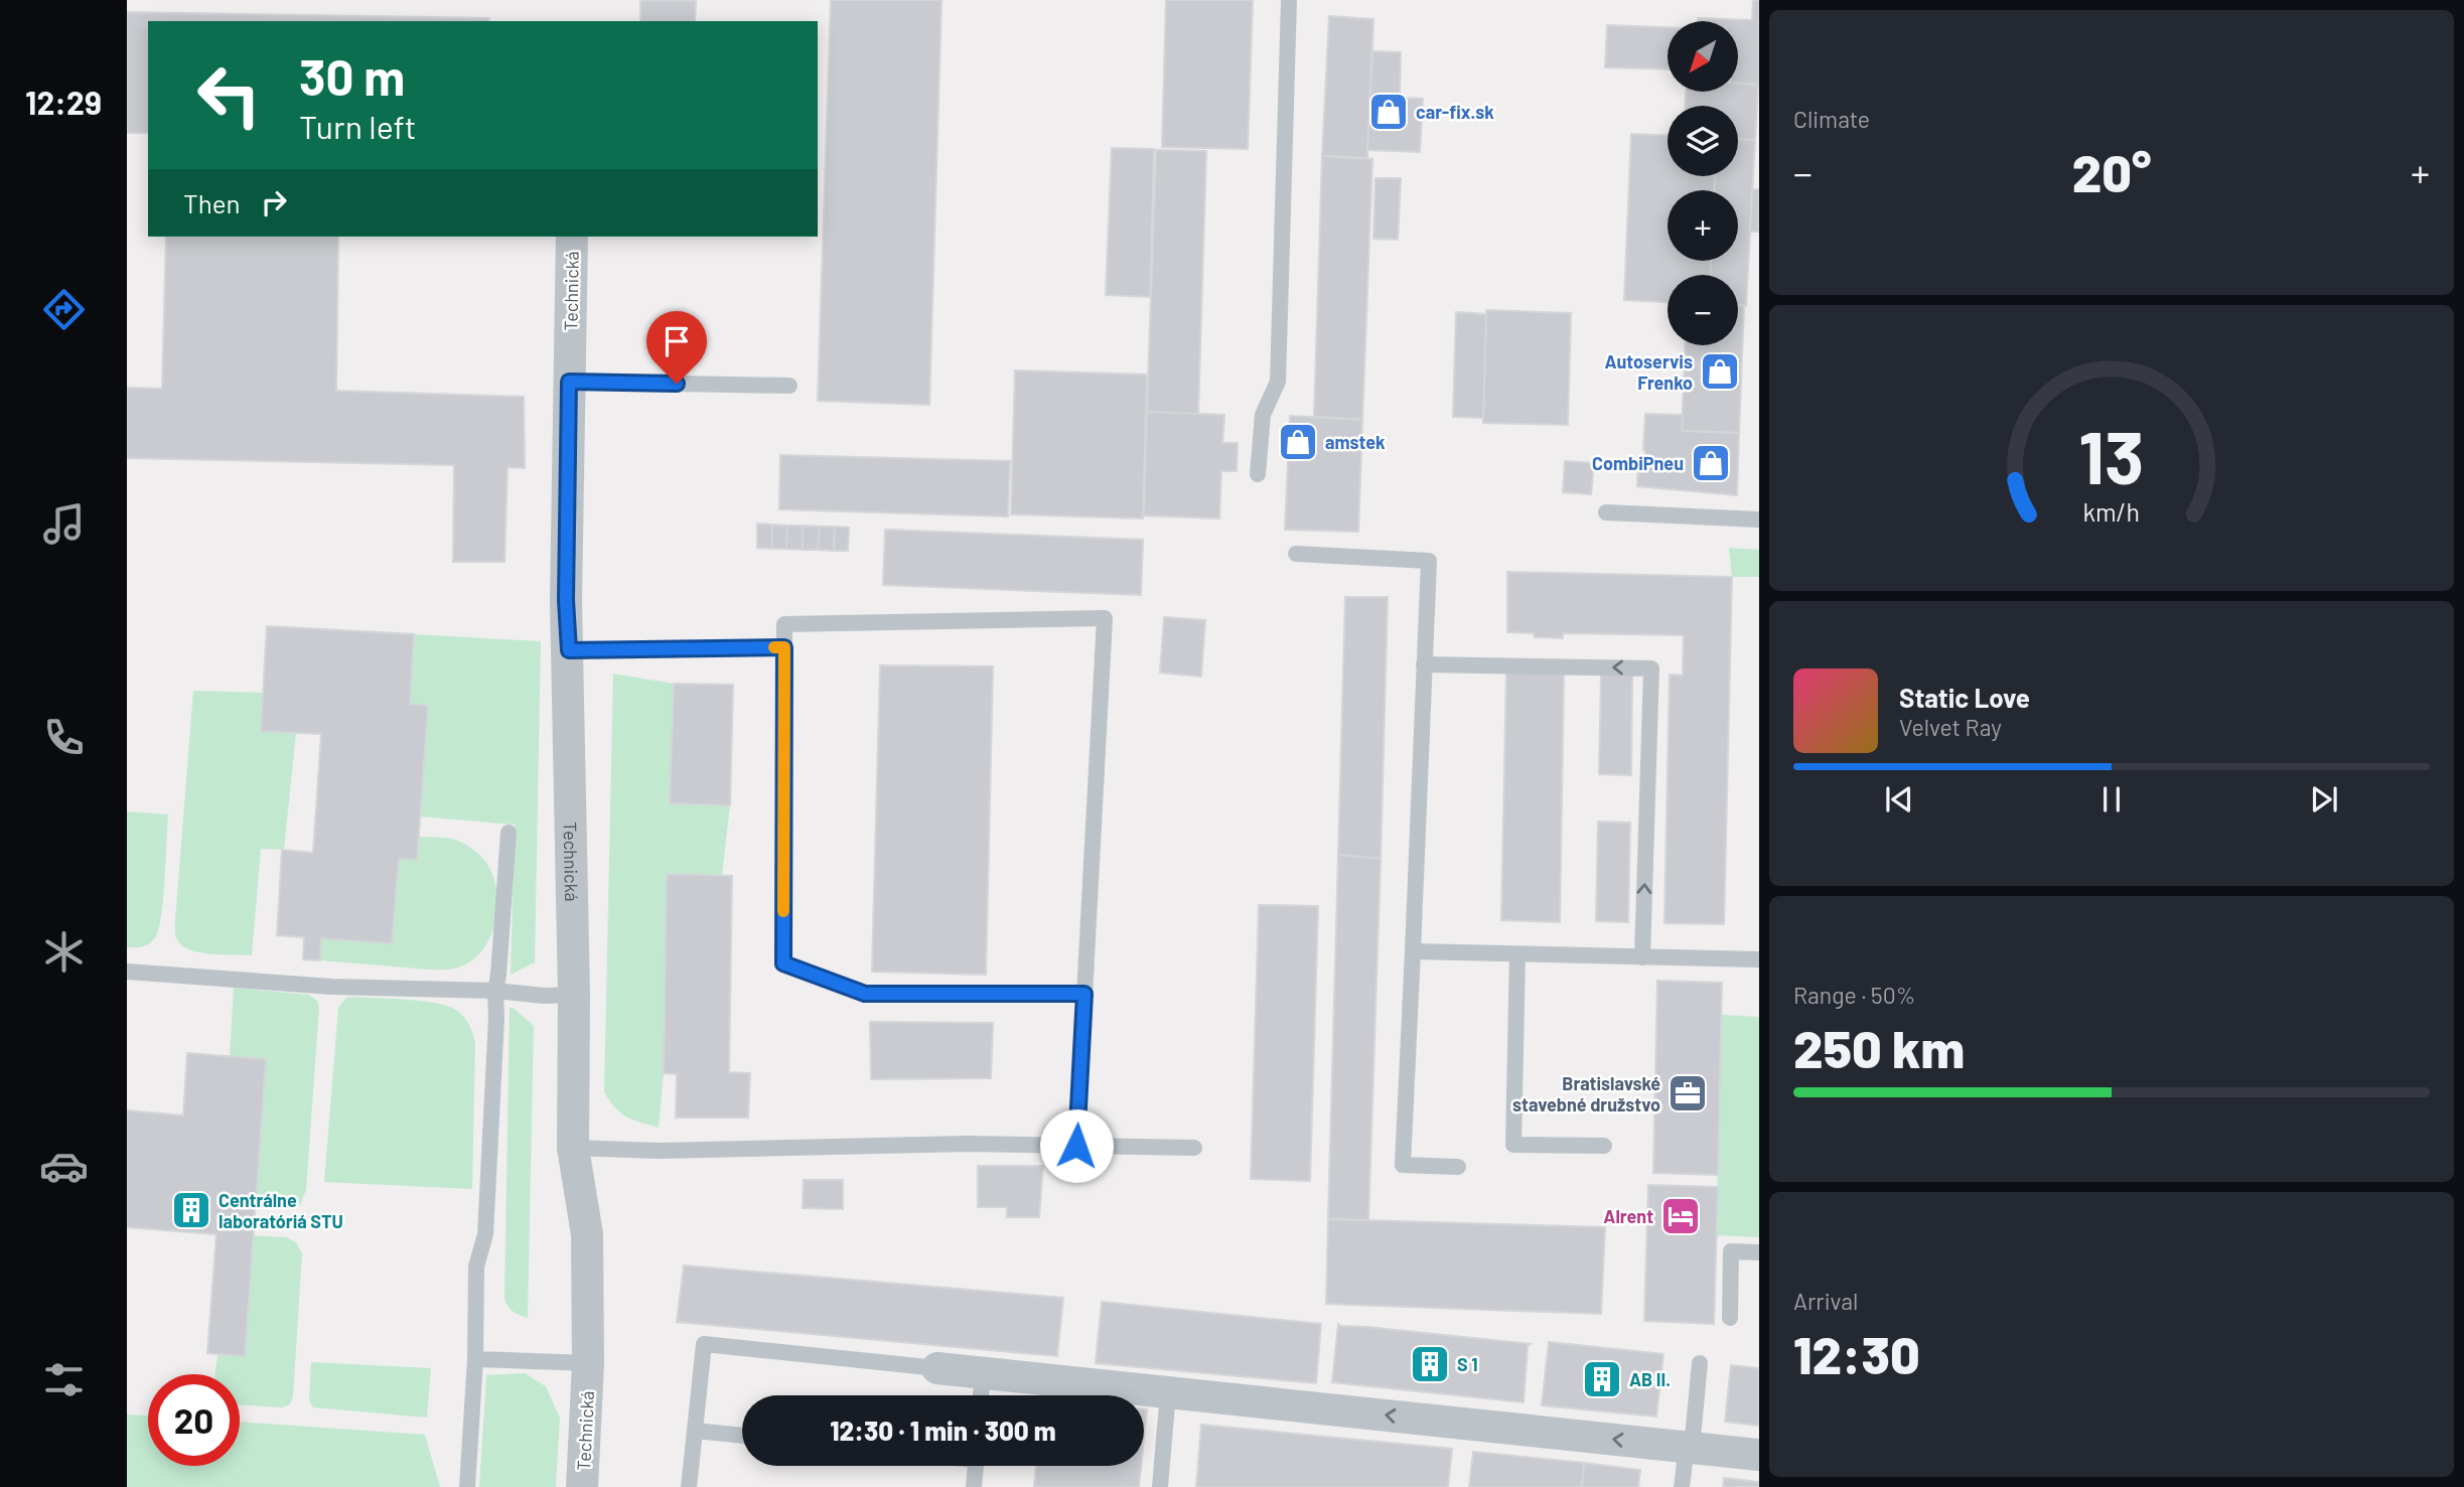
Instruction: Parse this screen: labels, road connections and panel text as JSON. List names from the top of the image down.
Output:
{
  "streets": {
    "street": ["Technická"]
  },
  "places": {
    "shop": [
      "car-fix.sk",
      "Autoservis Frenko",
      "amstek",
      "CombiPneu"
    ],
    "office": ["Bratislavské stavebné družstvo"],
    "building": ["Centrálne laboratóriá STU", "S 1", "AB II."],
    "hotel": ["Alrent"]
  },
  "north": "bottom left",
  "page": {
    "tabs": "12:29",
    "tile": [
      "Climate",
      ["Range · 50%", "250 km"],
      ["Arrival", "12:30"]
    ],
    "map_buttons": ["+", "−"],
    "turn": ["30 m", "Turn left"],
    "heat": ["−", "20°", "+"],
    "then": "Then",
    "song": ["Static Love", "Velvet Ray"],
    "limit": "20",
    "trip": "12:30 · 1 min · 300 m",
    "gauge": ["13", "km/h"]
  }
}
